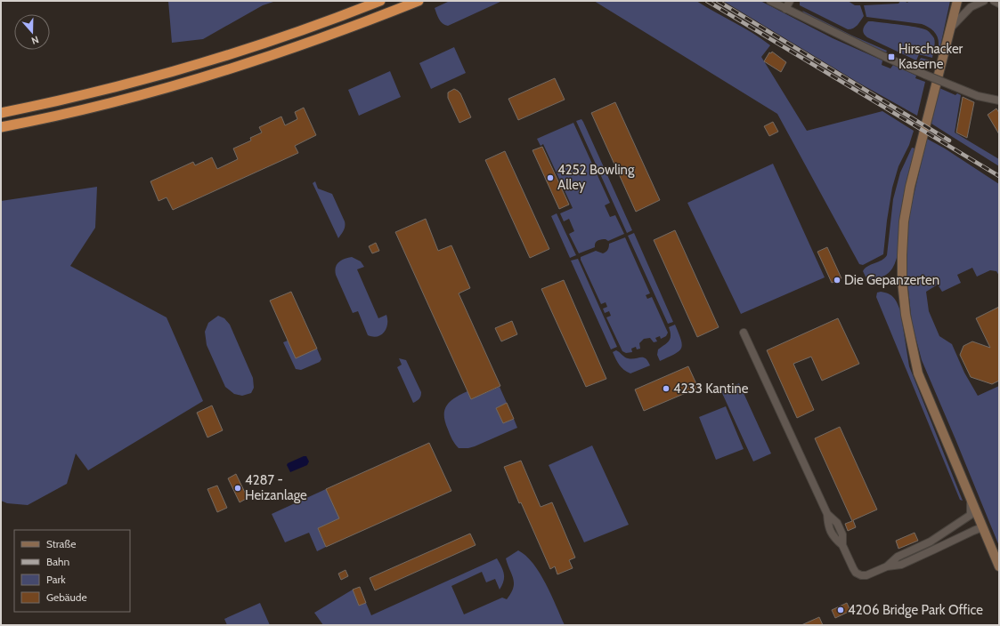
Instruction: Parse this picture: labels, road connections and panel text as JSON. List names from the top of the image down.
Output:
{
  "places": {
    "transit": ["Hirschacker Kaserne"],
    "other": [
      "4252 Bowling Alley",
      "Die Gepanzerten",
      "4233 Kantine",
      "4287 - Heizanlage",
      "4206 Bridge Park Office"
    ]
  },
  "legend": [
    "Straße",
    "Bahn",
    "Park",
    "Gebäude"
  ],
  "north": "bottom"
}
